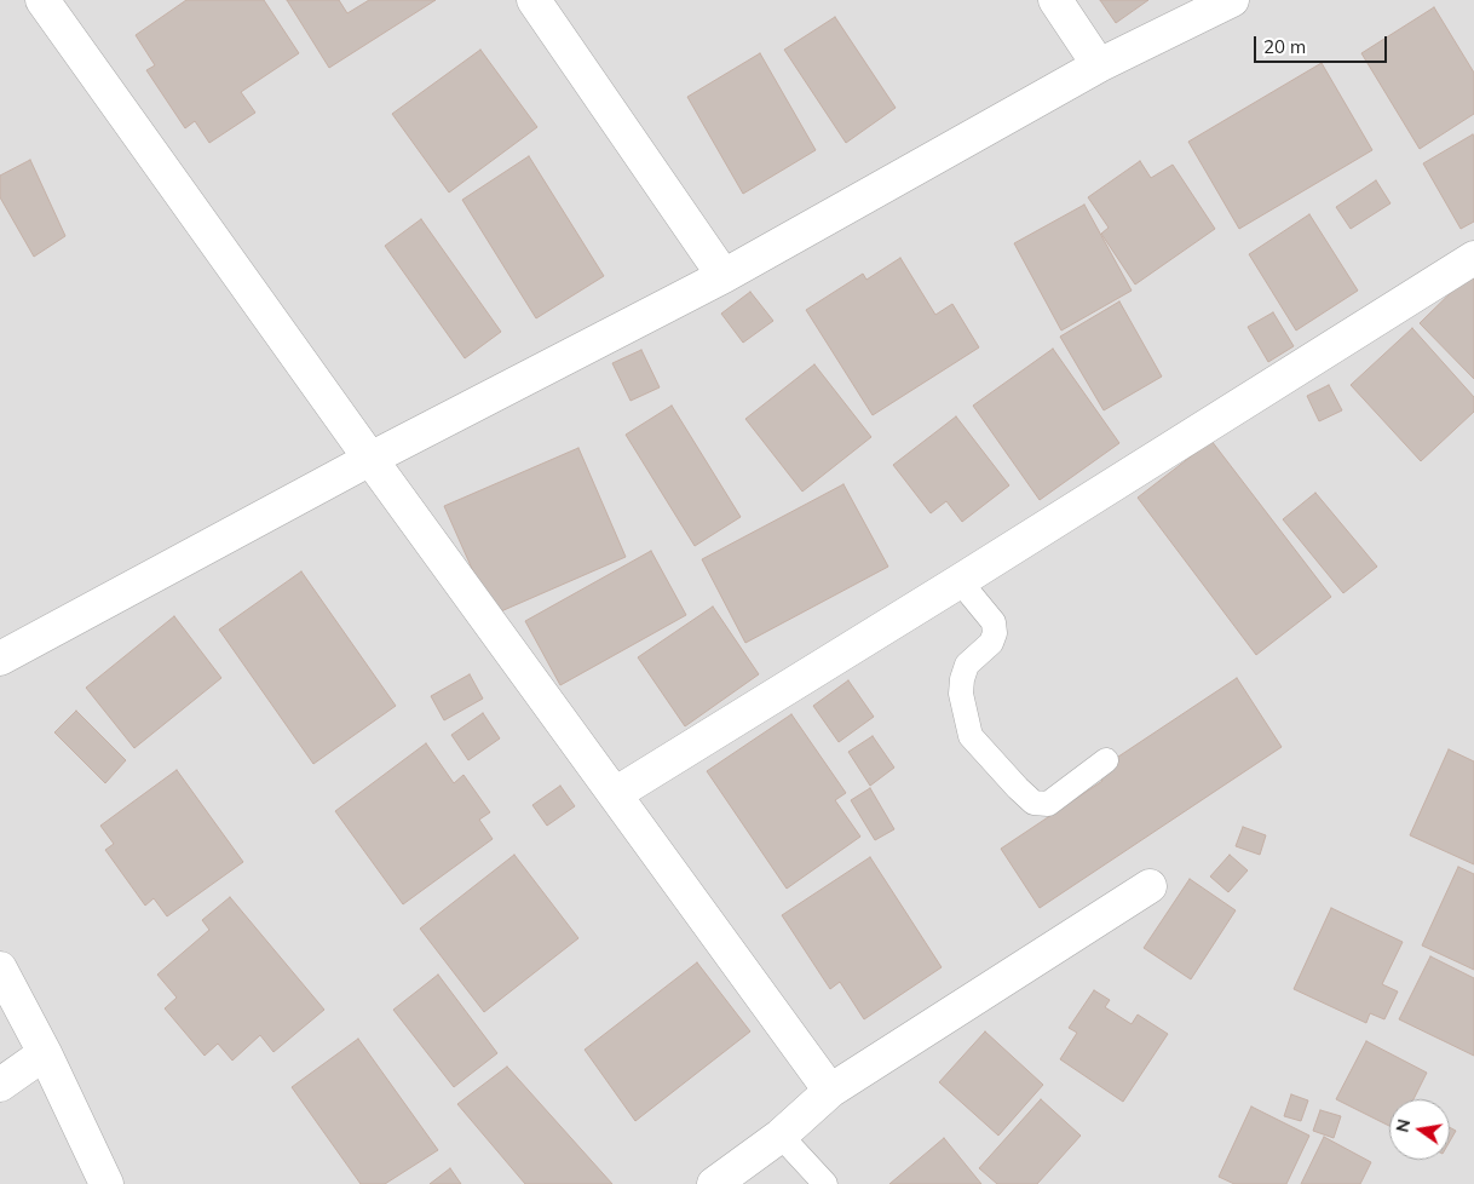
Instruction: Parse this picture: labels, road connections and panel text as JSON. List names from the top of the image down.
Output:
{
  "scale_bar": "20 m",
  "north": "left"
}
